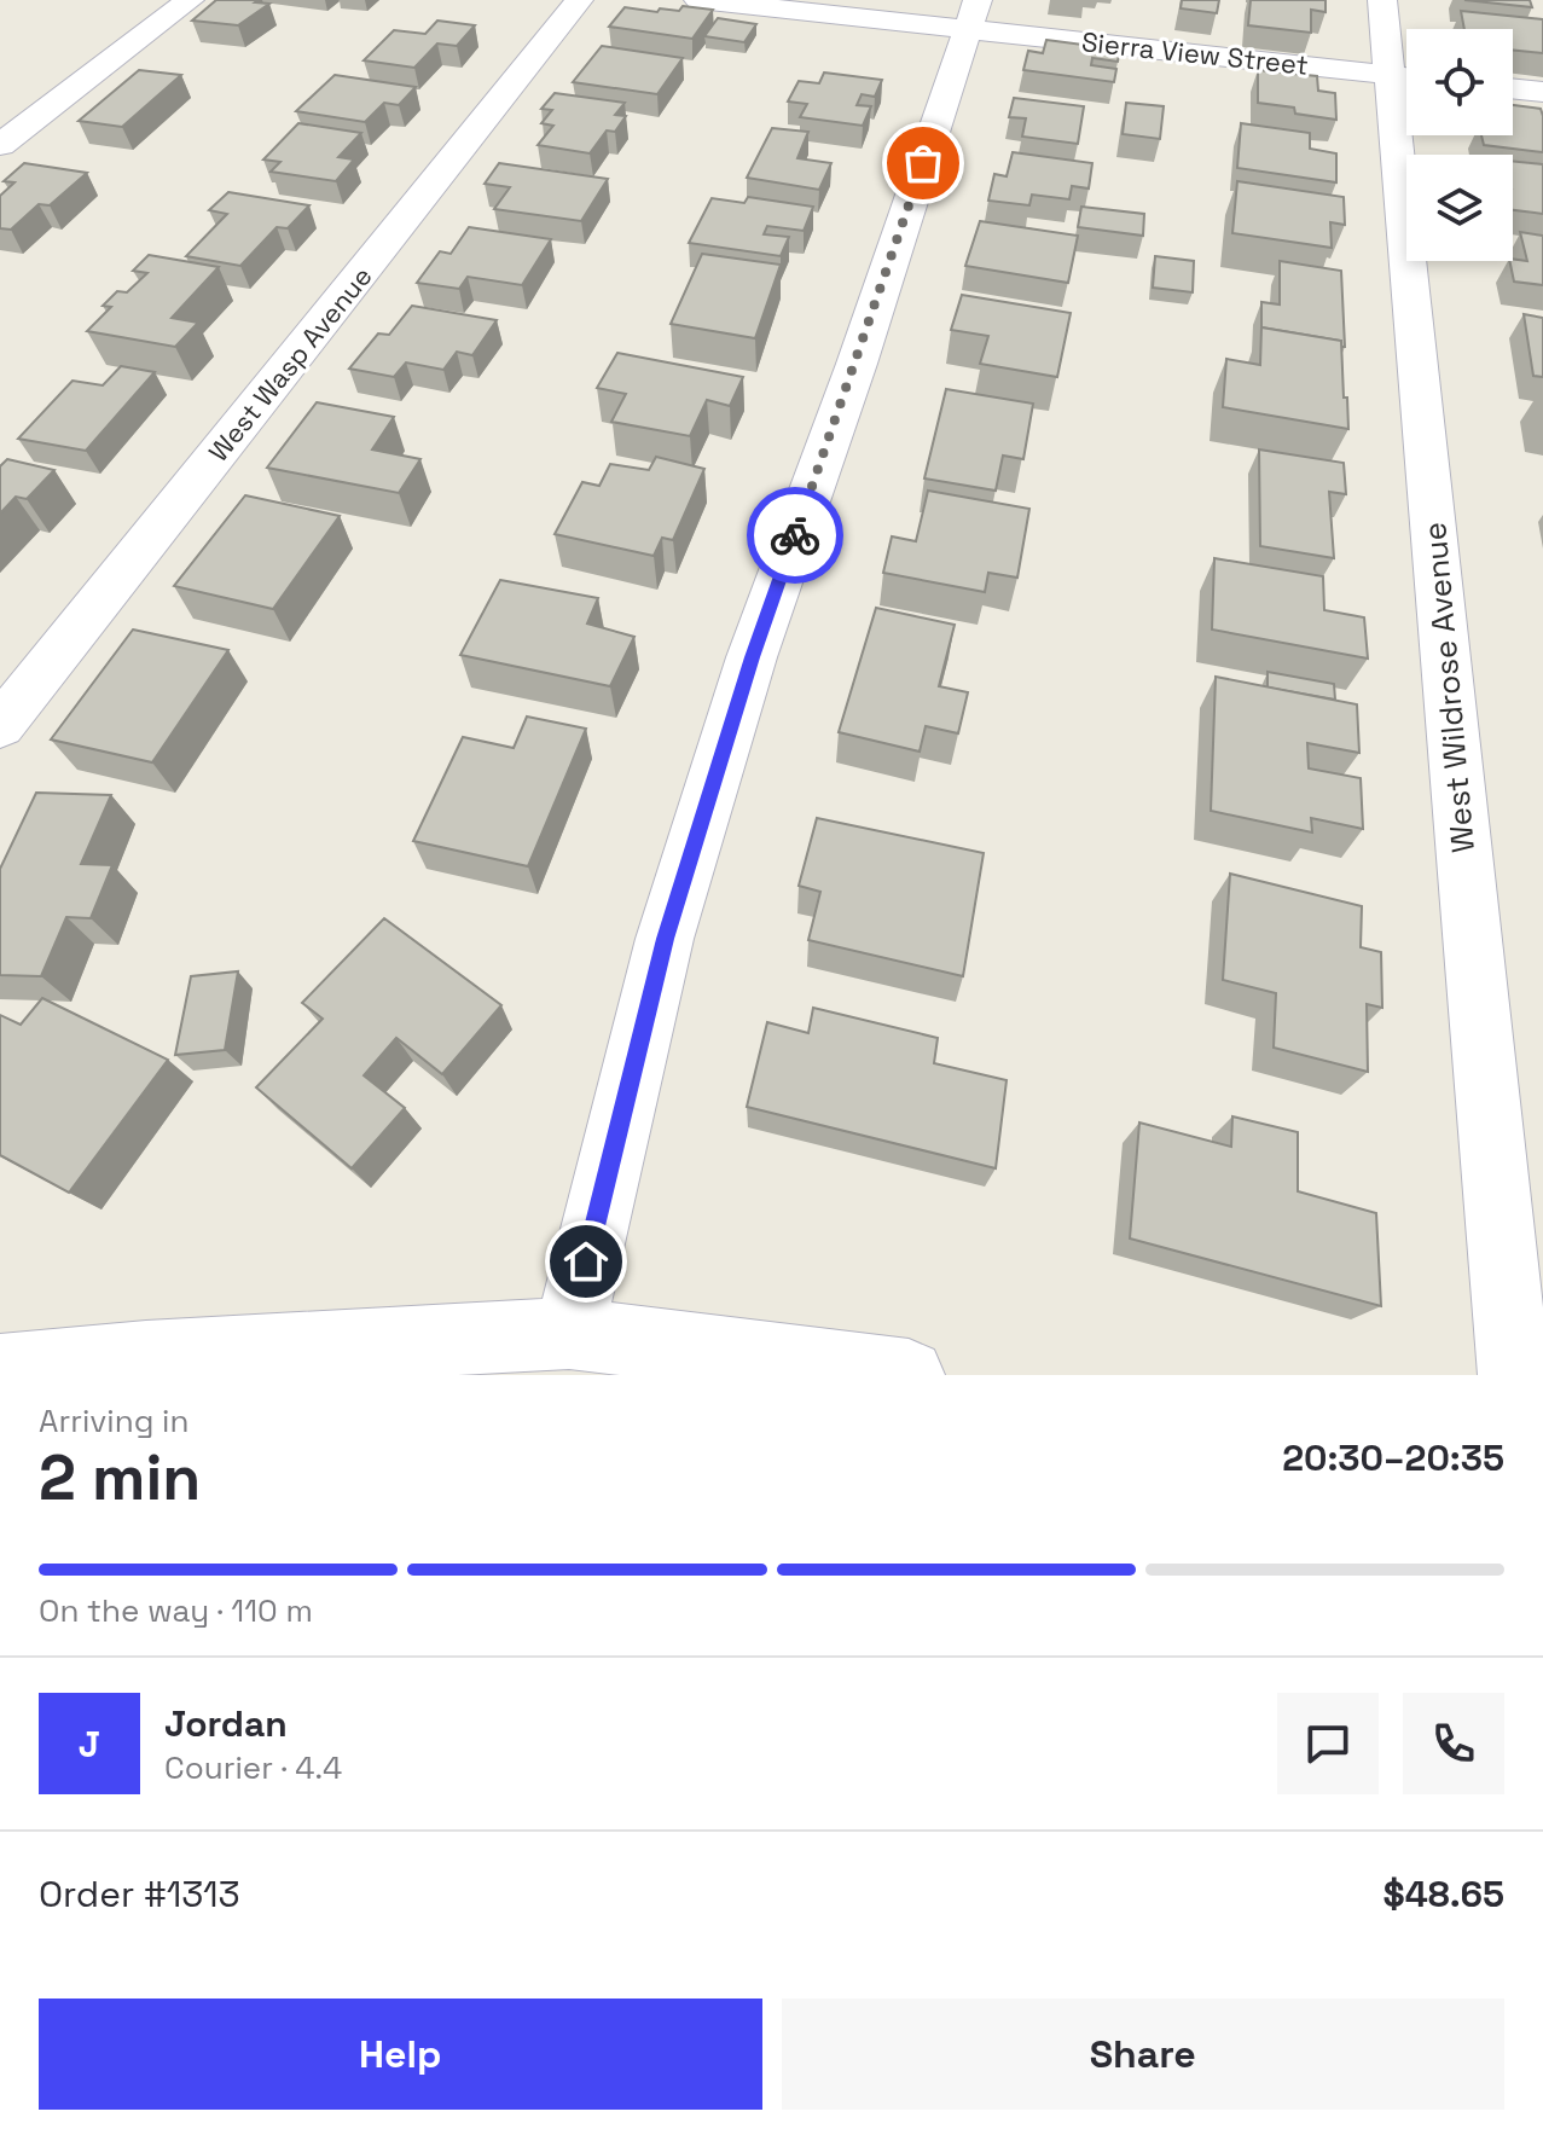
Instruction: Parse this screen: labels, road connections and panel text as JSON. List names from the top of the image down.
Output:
{
  "streets": {
    "street": ["Sierra View Street", "West Wasp Avenue", "West Wildrose Avenue"]
  },
  "crossings": [
    ["Sierra View Street", "West Wildrose Avenue"]
  ],
  "page": {
    "heading": ["2 min", "Arriving in", "20:30–20:35"],
    "panel": [
      "Jordan",
      "Courier · 4.4",
      "Order #1313",
      "$48.65"
    ],
    "bar": "On the way · 110 m",
    "round": "J",
    "buttons": ["Help", "Share"]
  }
}
